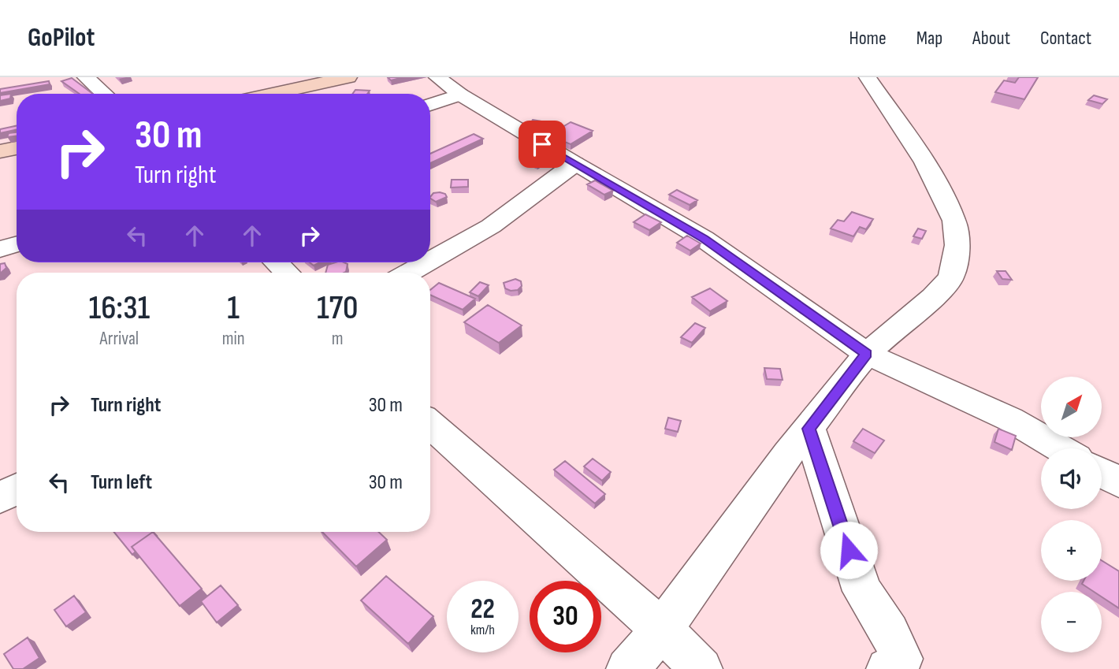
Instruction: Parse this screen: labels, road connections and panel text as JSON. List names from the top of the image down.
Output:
{
  "north": "top right",
  "page": {
    "header": "GoPilot",
    "nav": [
      "Home",
      "Map",
      "About",
      "Contact"
    ],
    "turn": ["30 m", "Turn right"],
    "eta": [
      "16:31",
      "Arrival",
      "1",
      "min",
      "170",
      "m"
    ],
    "list": [
      {
        "name": "Turn right",
        "value": "30 m"
      },
      {
        "name": "Turn left",
        "value": "30 m"
      }
    ],
    "map_buttons": ["+", "−"],
    "speed": "22 km/h",
    "limit": "30"
  }
}
